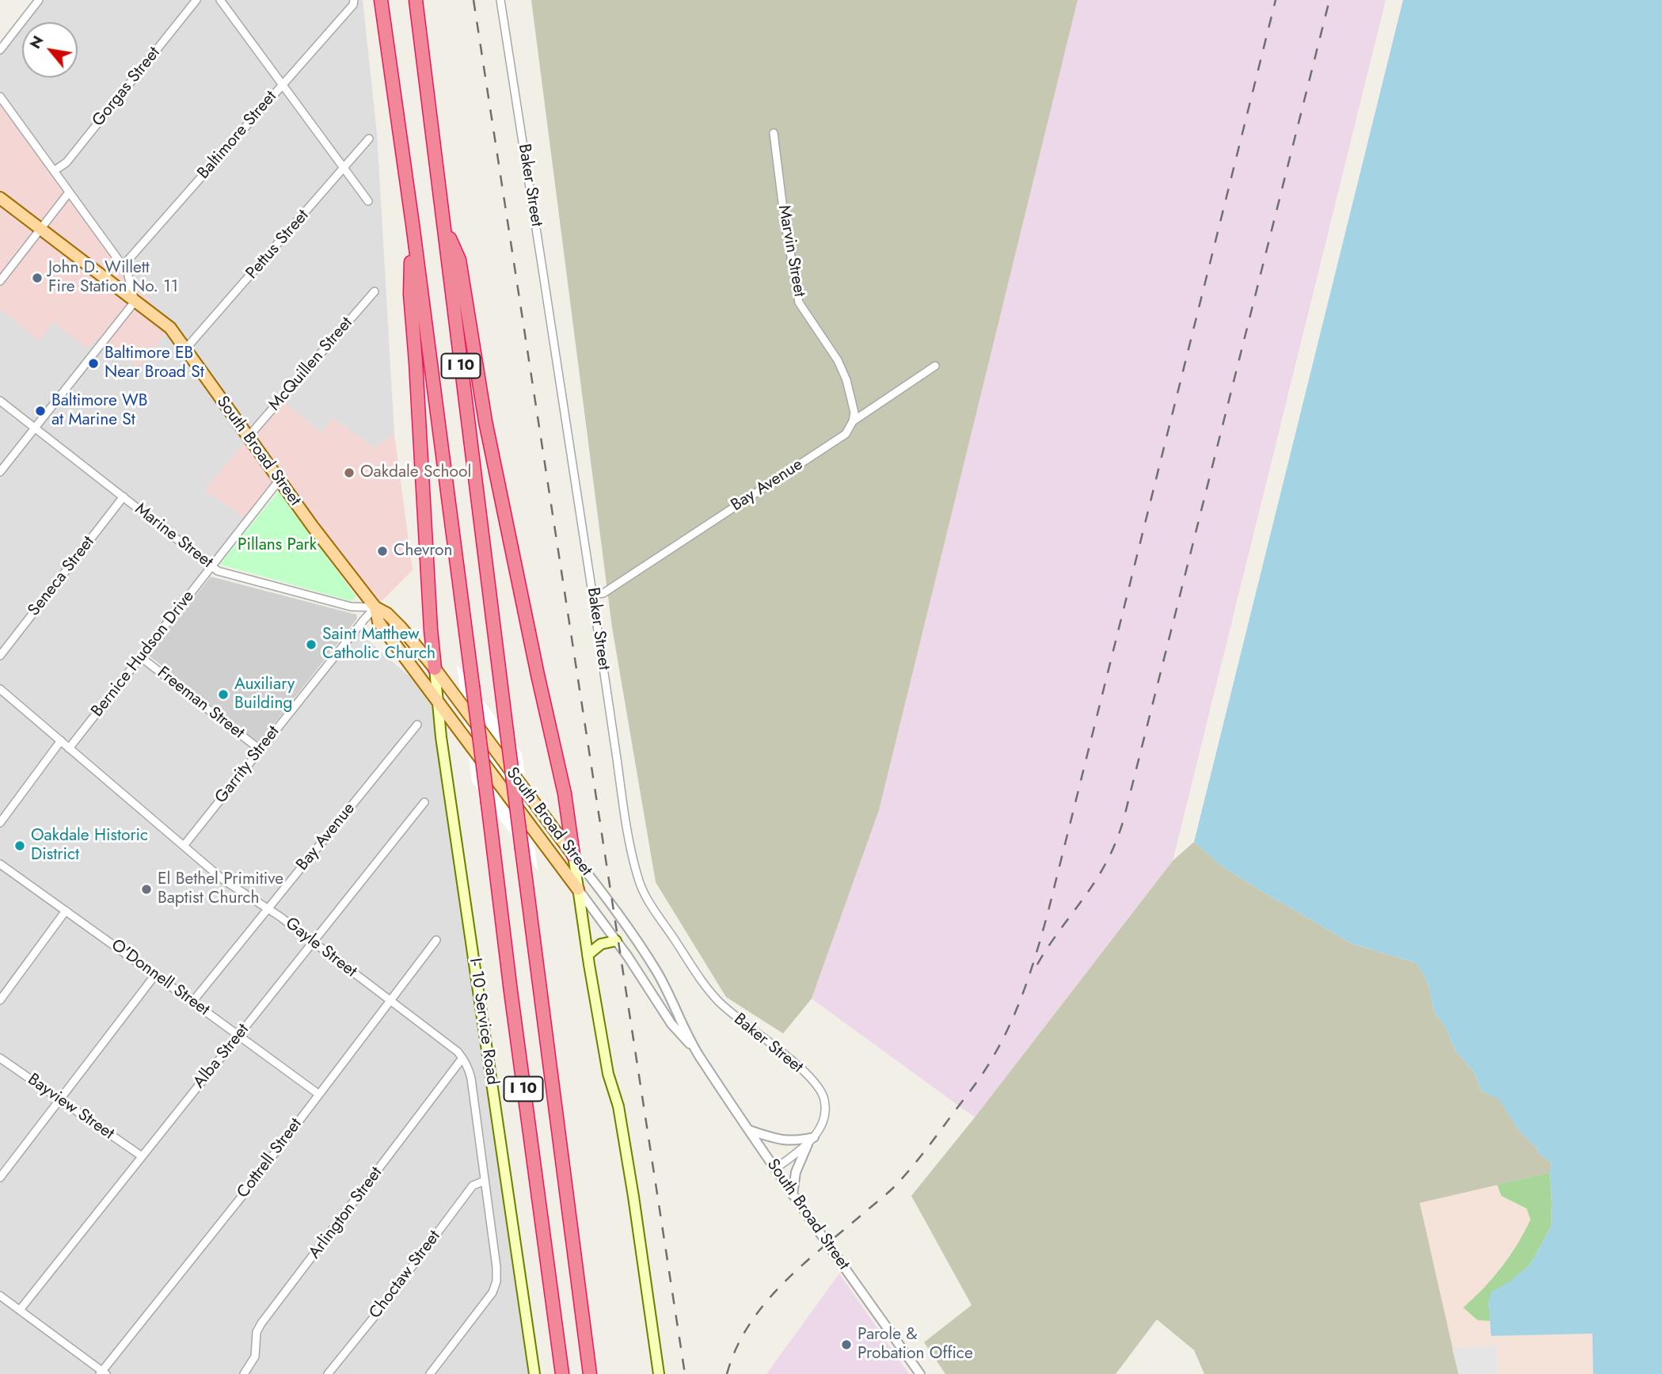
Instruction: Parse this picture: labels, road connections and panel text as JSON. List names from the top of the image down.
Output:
{
  "streets": {
    "highway": ["I 10"],
    "main road": ["South Broad Street", "I- 10 Service Road"],
    "street": [
      "Gorgas Street",
      "Baltimore Street",
      "Baker Street",
      "Pettus Street",
      "Marvin Street",
      "McQuillen Street",
      "Bay Avenue",
      "Marine Street",
      "Seneca Street",
      "Bernice Hudson Drive",
      "Freeman Street",
      "Garrity Street",
      "Gayle Street",
      "O'Donnell Street",
      "Alba Street",
      "Bayview Street",
      "Cottrell Street",
      "Arlington Street",
      "Choctaw Street"
    ]
  },
  "crossings": [
    ["Baker Street", "South Broad Street"],
    ["Baker Street", "Bay Avenue"],
    ["Pettus Street", "South Broad Street"],
    ["Marvin Street", "Bay Avenue"],
    ["McQuillen Street", "South Broad Street"],
    ["South Broad Street", "Marine Street"],
    ["South Broad Street", "Bernice Hudson Drive"],
    ["South Broad Street", "Garrity Street"],
    ["South Broad Street", "I- 10 Service Road"],
    ["Bay Avenue", "Gayle Street"],
    ["Bay Avenue", "O'Donnell Street"],
    ["Marine Street", "Seneca Street"],
    ["Marine Street", "Bernice Hudson Drive"],
    ["Marine Street", "Garrity Street"],
    ["Bernice Hudson Drive", "Freeman Street"],
    ["Bernice Hudson Drive", "Gayle Street"],
    ["Freeman Street", "Garrity Street"],
    ["Garrity Street", "Gayle Street"],
    ["Gayle Street", "Alba Street"],
    ["Gayle Street", "Cottrell Street"],
    ["Gayle Street", "Arlington Street"],
    ["O'Donnell Street", "Alba Street"],
    ["O'Donnell Street", "Cottrell Street"],
    ["Alba Street", "Bayview Street"]
  ],
  "parks": ["Pillans Park"],
  "places": [
    "John D. Willett Fire Station No. 11",
    "Baltimore EB Near Broad St",
    "Baltimore WB at Marine St",
    "Oakdale School",
    "Chevron",
    "Saint Matthew Catholic Church",
    "Auxiliary Building",
    "Oakdale Historic District",
    "El Bethel Primitive Baptist Church",
    "Parole & Probation Office"
  ],
  "north": "top left"
}
